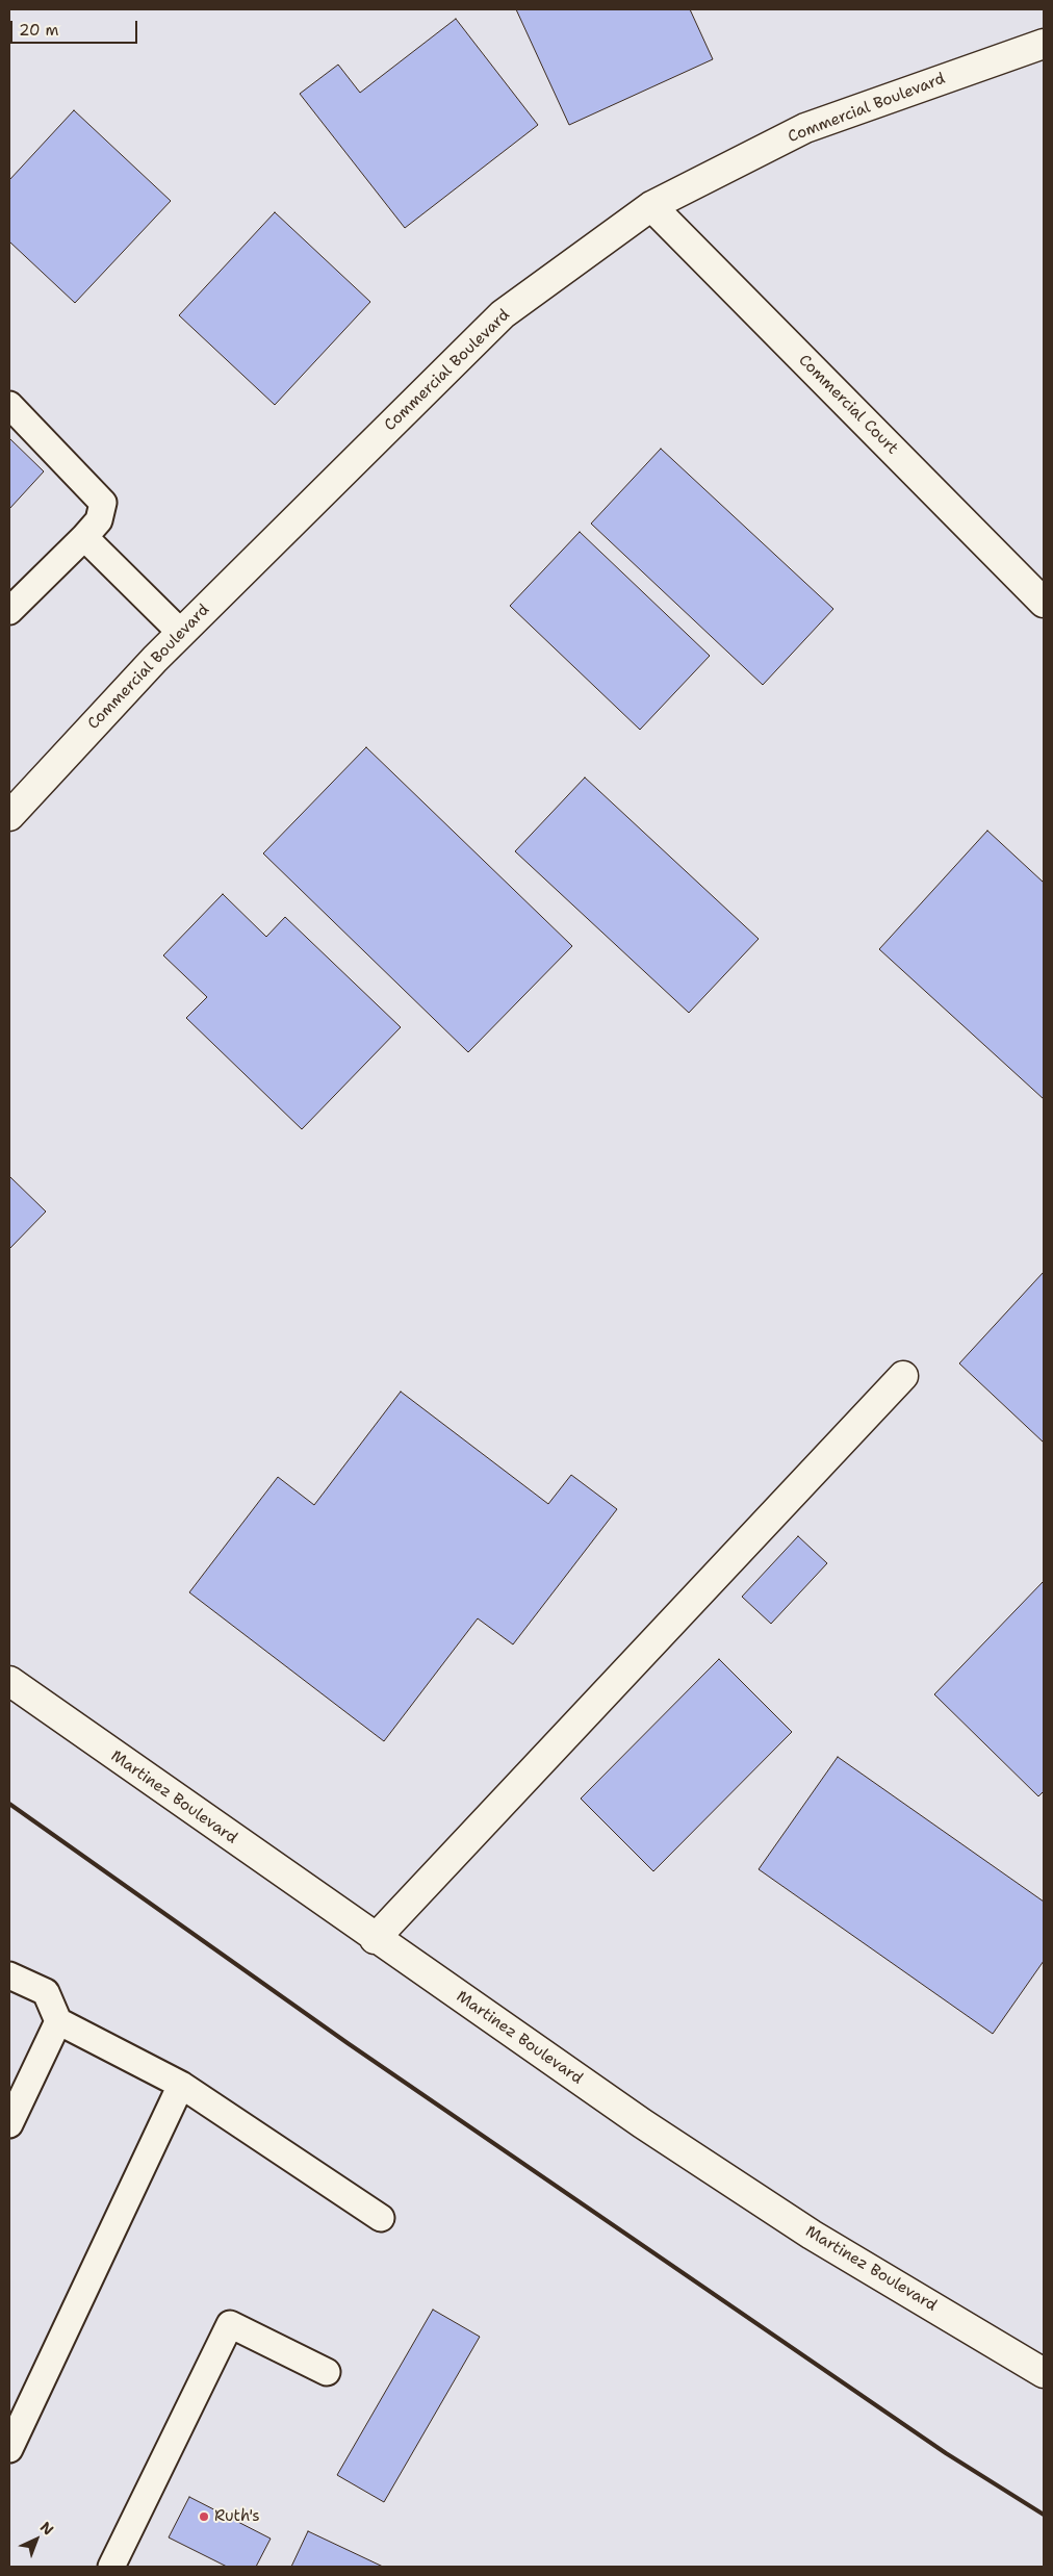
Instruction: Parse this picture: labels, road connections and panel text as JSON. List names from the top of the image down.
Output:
{
  "streets": {
    "street": ["Commercial Boulevard", "Commercial Court", "Martinez Boulevard"]
  },
  "crossings": [
    ["Commercial Boulevard", "Commercial Court"]
  ],
  "places": ["Ruth's"],
  "scale_bar": "20 m",
  "north": "top right"
}
